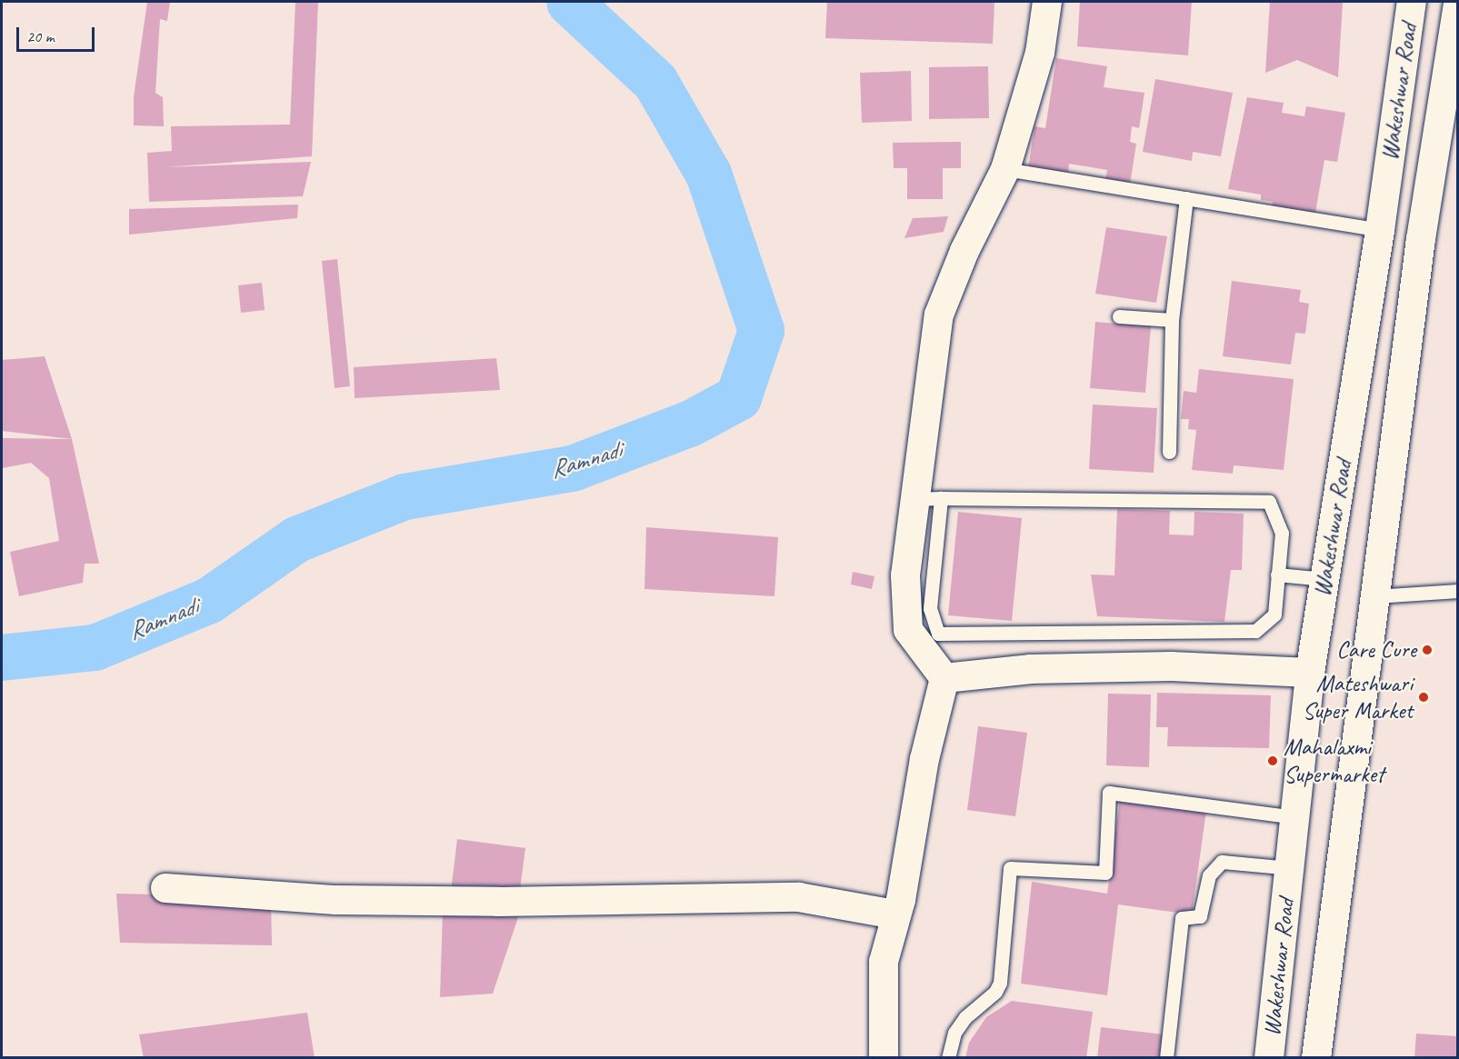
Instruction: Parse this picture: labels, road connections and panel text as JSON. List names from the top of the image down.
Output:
{
  "streets": {
    "street": ["Wakeshwar Road"]
  },
  "water": ["Ramnadi"],
  "places": ["Care Cure", "Mateshwari Super Market", "Mahalaxmi Supermarket"],
  "scale_bar": "20 m"
}
